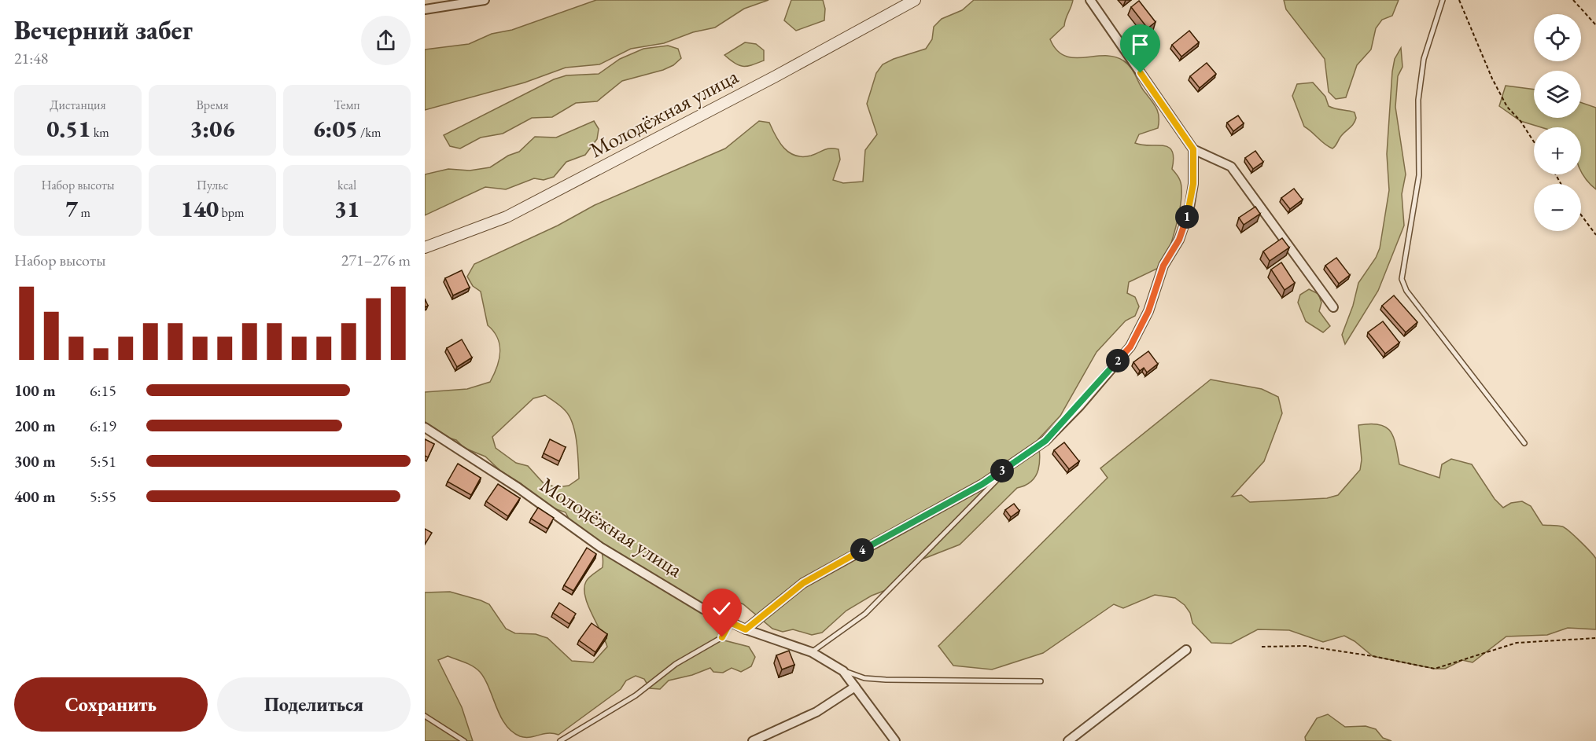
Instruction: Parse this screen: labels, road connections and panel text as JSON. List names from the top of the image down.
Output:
{
  "streets": {
    "street": ["Молодёжная улица"]
  },
  "page": {
    "heading": ["Вечерний забег", "21:48"],
    "map_buttons": ["+", "−"],
    "stats": [
      ["Дистанция", "0.51 km"],
      ["Время", "3:06"],
      ["Темп", "6:05 /km"],
      ["Набор высоты", "7 m"],
      ["Пульс", "140 bpm"],
      ["kcal", "31"]
    ],
    "pins": [
      "1",
      "2",
      "3",
      "4"
    ],
    "chart": ["Набор высоты", "271–276 m"],
    "list": [
      {
        "name": "100 m",
        "note": "6:15"
      },
      {
        "name": "200 m",
        "note": "6:19"
      },
      {
        "name": "300 m",
        "note": "5:51"
      },
      {
        "name": "400 m",
        "note": "5:55"
      }
    ],
    "buttons": ["Сохранить", "Поделиться"]
  }
}
